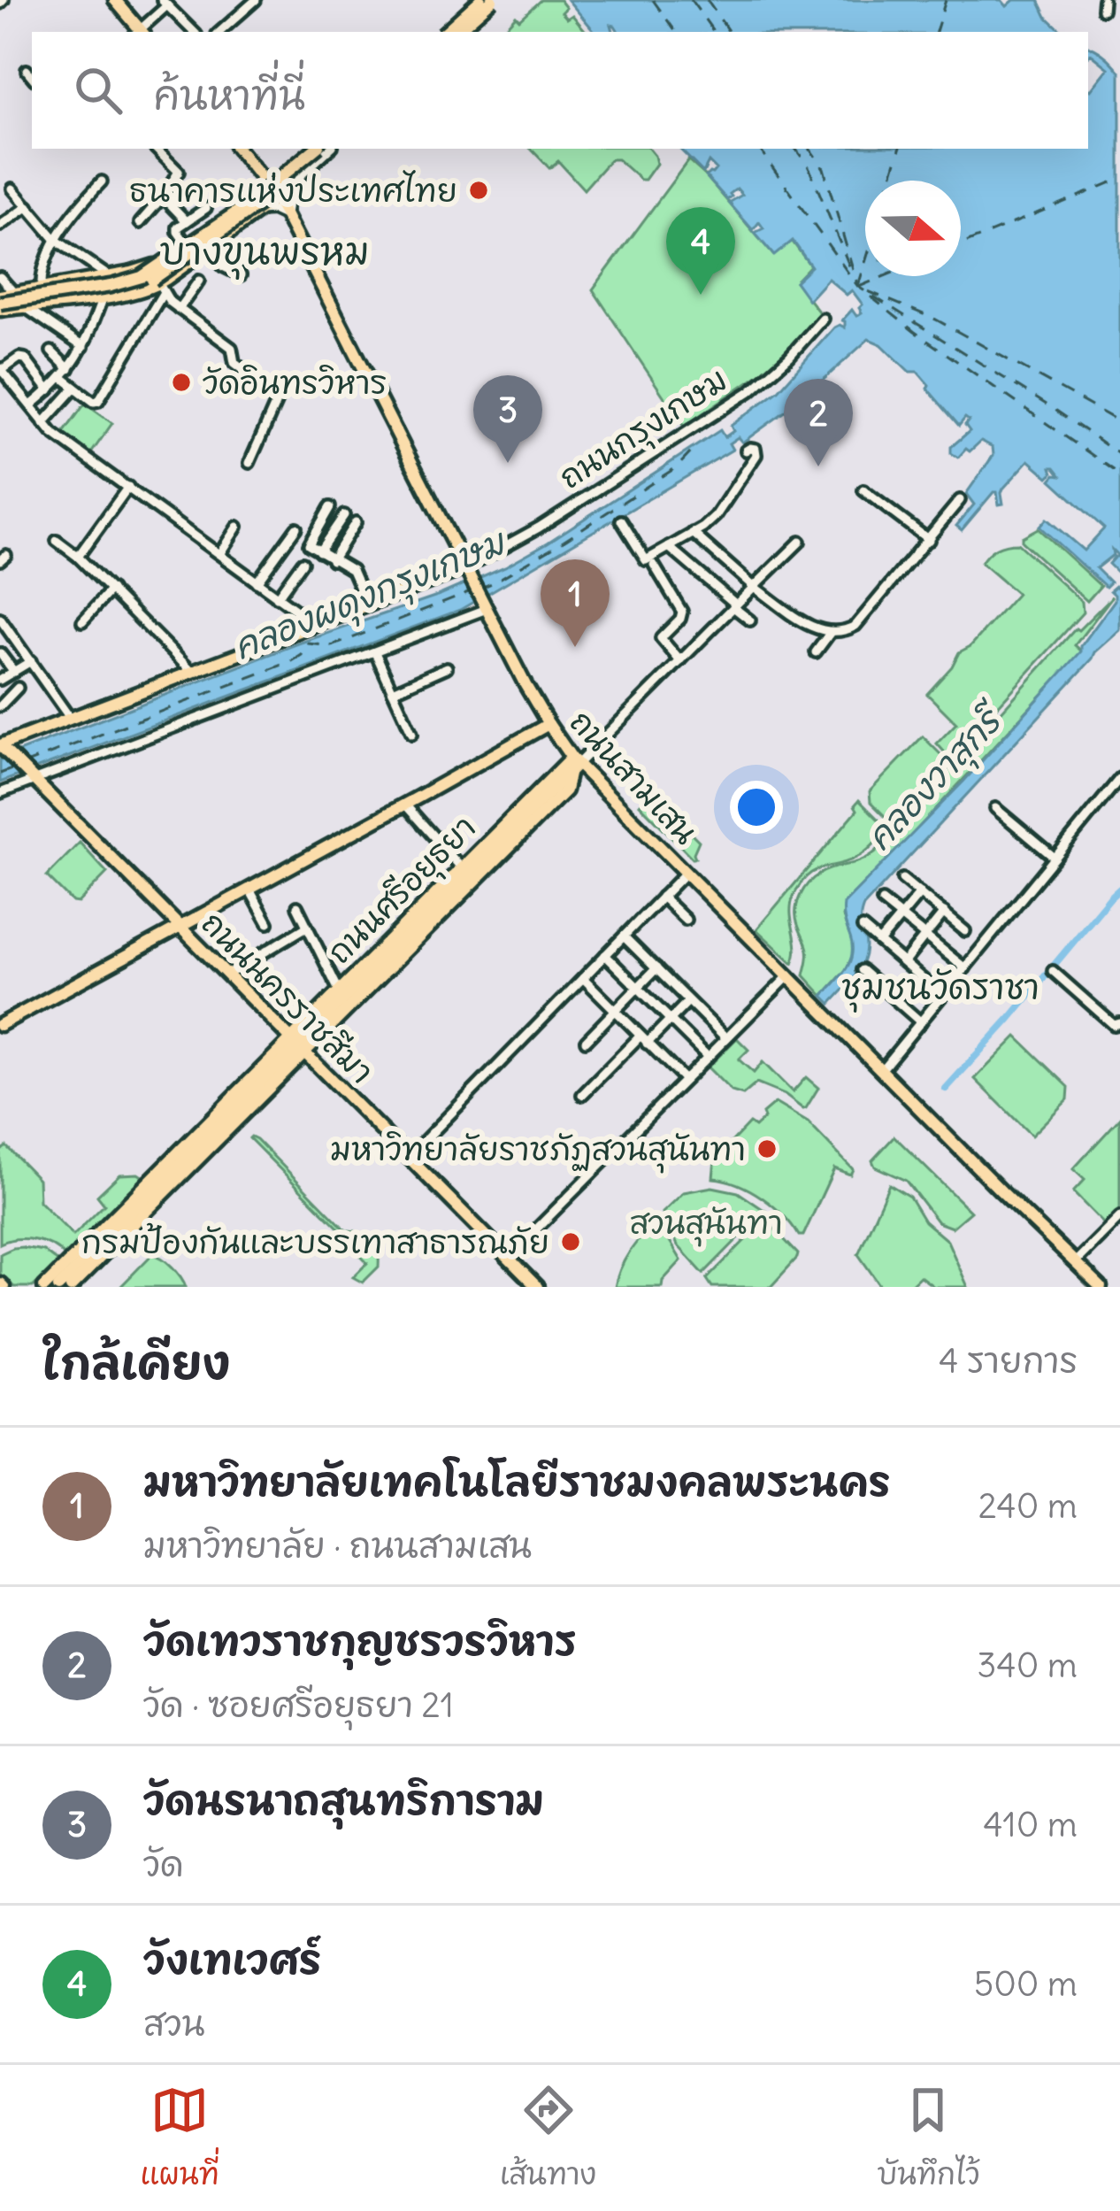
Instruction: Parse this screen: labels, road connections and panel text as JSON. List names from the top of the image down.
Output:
{
  "streets": {
    "main road": [
      "ถนนกรุงเกษม",
      "ถนนสามเสน",
      "ถนนศรีอยุธยา",
      "ถนนนครราชสีมา"
    ]
  },
  "crossings": [
    ["ถนนกรุงเกษม", "ถนนสามเสน"],
    ["ถนนกรุงเกษม", "ถนนนครราชสีมา"],
    ["ถนนสามเสน", "ถนนศรีอยุธยา"],
    ["ถนนศรีอยุธยา", "ถนนนครราชสีมา"]
  ],
  "districts": ["บางขุนพรหม", "ชุมชนวัดราชา"],
  "water": ["คลองผดุงกรุงเกษม", "คลองวาสุกรี"],
  "parks": ["สวนสุนันทา"],
  "places": [
    "ธนาคารแห่งประเทศไทย",
    "วัดอินทรวิหาร",
    "มหาวิทยาลัยราชภัฏสวนสุนันทา",
    "กรมป้องกันและบรรเทาสาธารณภัย"
  ],
  "north": "right",
  "page": {
    "search": "ค้นหาที่นี่",
    "pins": [
      "4",
      "3",
      "2",
      "1"
    ],
    "heading": ["ใกล้เคียง", "4 รายการ"],
    "list": [
      {
        "mark": "1",
        "name": "มหาวิทยาลัยเทคโนโลยีราชมงคลพระนคร",
        "note": "มหาวิทยาลัย · ถนนสามเสน",
        "value": "240 m"
      },
      {
        "mark": "2",
        "name": "วัดเทวราชกุญชรวรวิหาร",
        "note": "วัด · ซอยศรีอยุธยา 21",
        "value": "340 m"
      },
      {
        "mark": "3",
        "name": "วัดนรนาถสุนทริการาม",
        "note": "วัด",
        "value": "410 m"
      },
      {
        "mark": "4",
        "name": "วังเทเวศร์",
        "note": "สวน",
        "value": "500 m"
      }
    ],
    "nav": ["แผนที่", "เส้นทาง", "บันทึกไว้"]
  }
}
